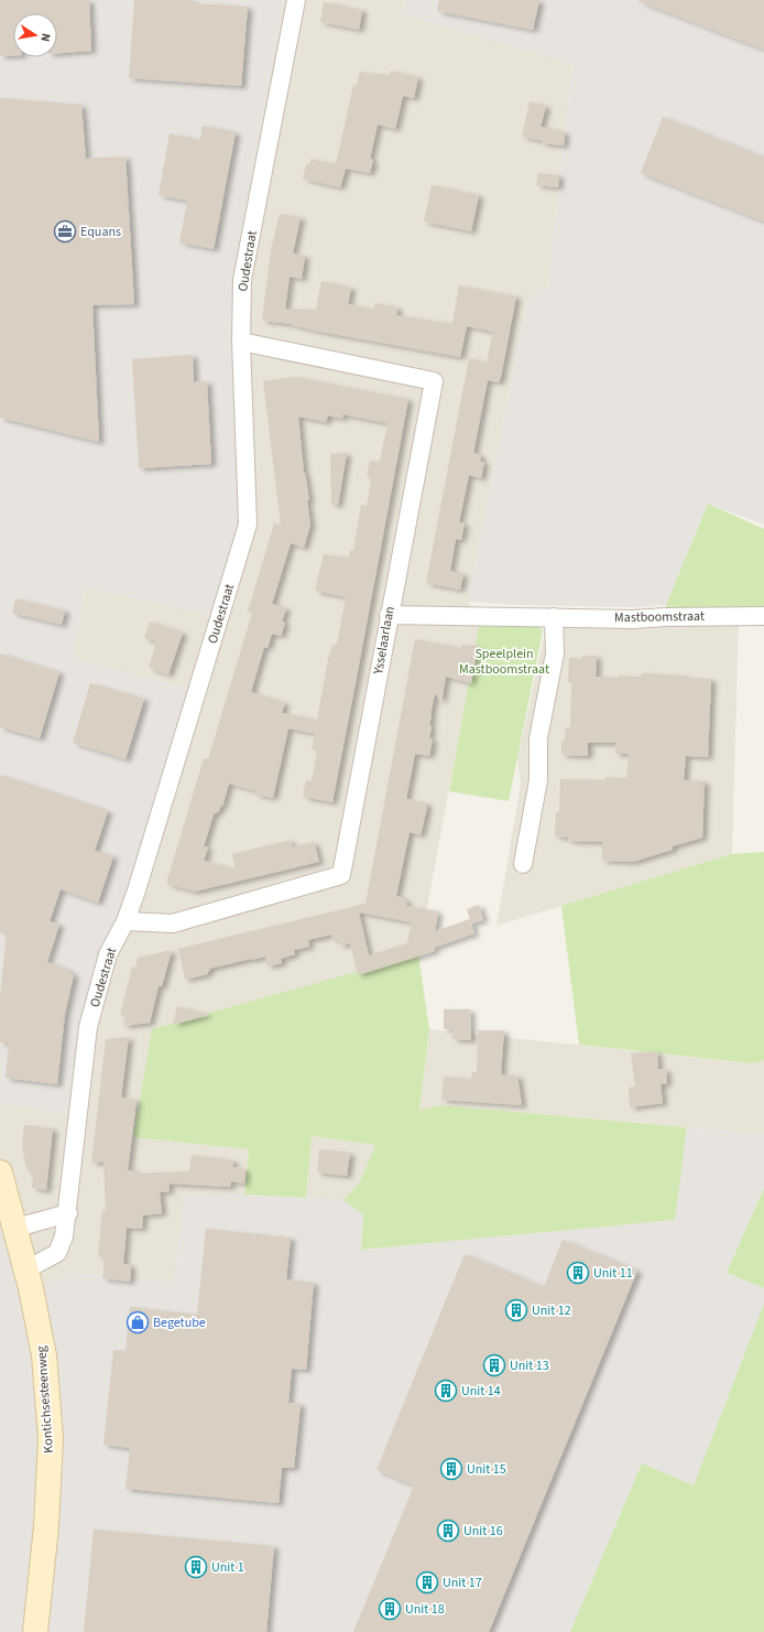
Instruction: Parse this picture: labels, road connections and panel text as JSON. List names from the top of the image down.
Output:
{
  "streets": {
    "street": [
      "Oudestraat",
      "Mastboomstraat",
      "Ysselaarlaan",
      "Kontichsesteenweg"
    ]
  },
  "crossings": [
    ["Oudestraat", "Ysselaarlaan"],
    ["Oudestraat", "Kontichsesteenweg"],
    ["Mastboomstraat", "Ysselaarlaan"]
  ],
  "parks": ["Speelplein Mastboomstraat"],
  "places": {
    "office": ["Equans"],
    "building": [
      "Unit 11",
      "Unit 12",
      "Unit 13",
      "Unit 14",
      "Unit 15",
      "Unit 16",
      "Unit 1",
      "Unit 17",
      "Unit 18"
    ],
    "shop": ["Begetube"]
  },
  "north": "right"
}
